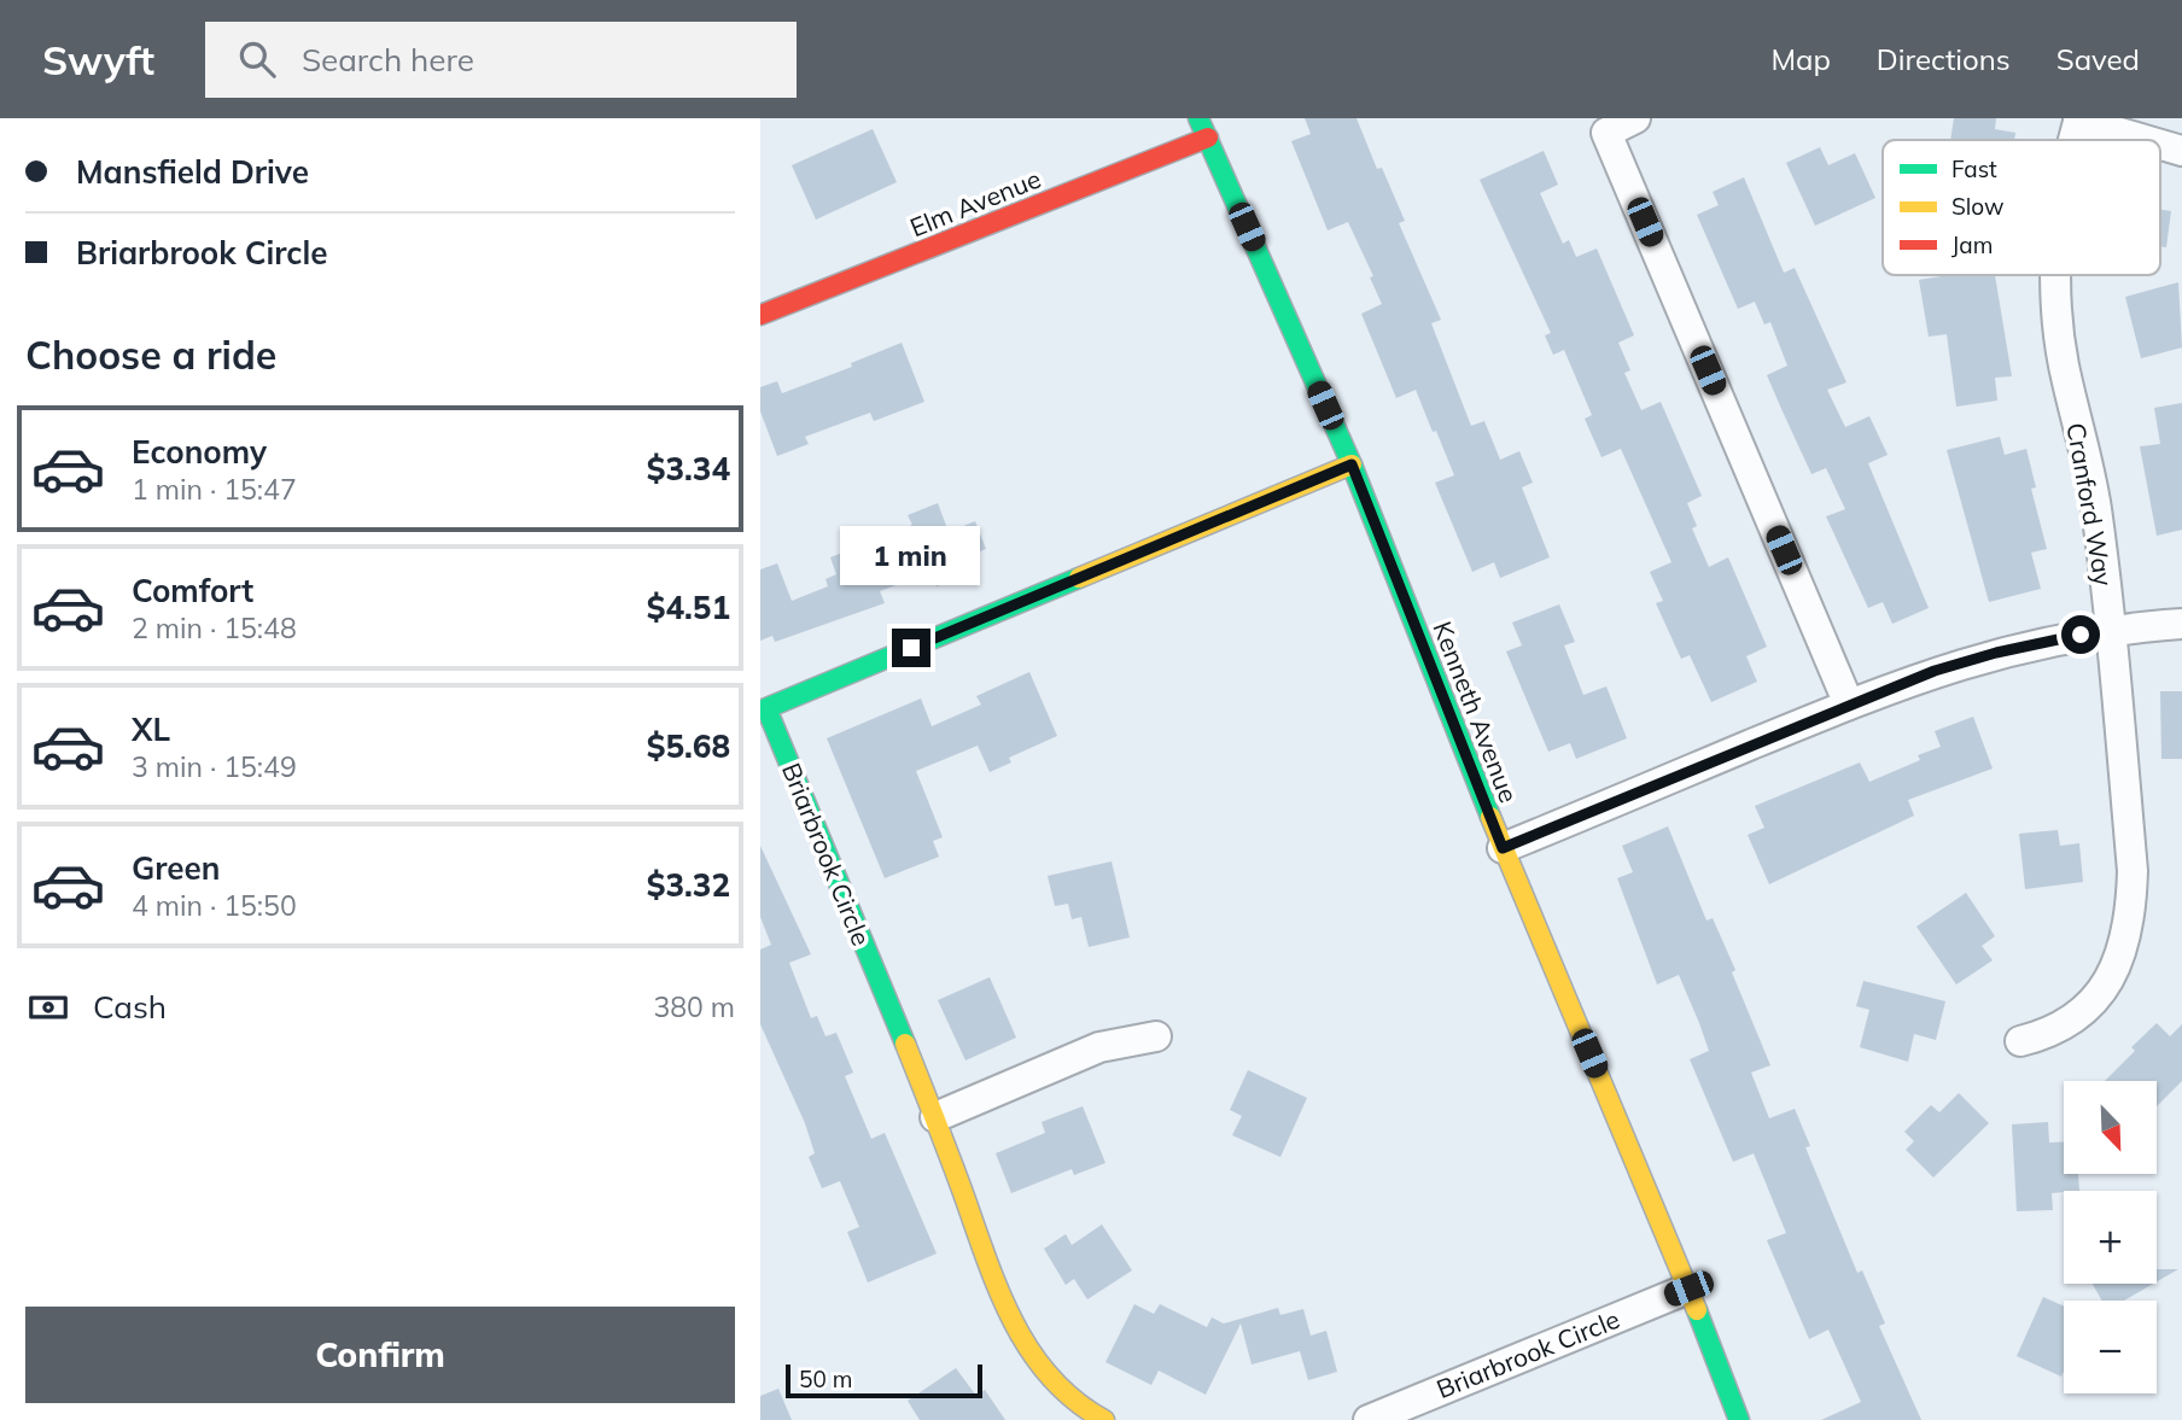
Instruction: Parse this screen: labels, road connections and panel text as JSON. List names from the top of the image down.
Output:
{
  "streets": {
    "street": [
      "Elm Avenue",
      "Cranford Way",
      "Kenneth Avenue",
      "Briarbrook Circle"
    ]
  },
  "crossings": [
    ["Elm Avenue", "Kenneth Avenue"],
    ["Kenneth Avenue", "Briarbrook Circle"]
  ],
  "legend": ["Fast", "Slow", "Jam"],
  "scale_bar": "50 m",
  "north": "bottom right",
  "page": {
    "header": "Swyft",
    "search": "Search here",
    "nav": ["Map", "Directions", "Saved"],
    "banner": ["Mansfield Drive", "Briarbrook Circle"],
    "heading": "Choose a ride",
    "list": [
      {
        "name": "Economy",
        "note": "1 min · 15:47",
        "value": "$3.34"
      },
      {
        "name": "Comfort",
        "note": "2 min · 15:48",
        "value": "$4.51"
      },
      {
        "name": "XL",
        "note": "3 min · 15:49",
        "value": "$5.68"
      },
      {
        "name": "Green",
        "note": "4 min · 15:50",
        "value": "$3.32"
      }
    ],
    "bubble": "1 min",
    "pay": ["Cash", "380 m"],
    "map_buttons": ["+", "−"],
    "buttons": "Confirm",
    "scale": "50 m"
  }
}
